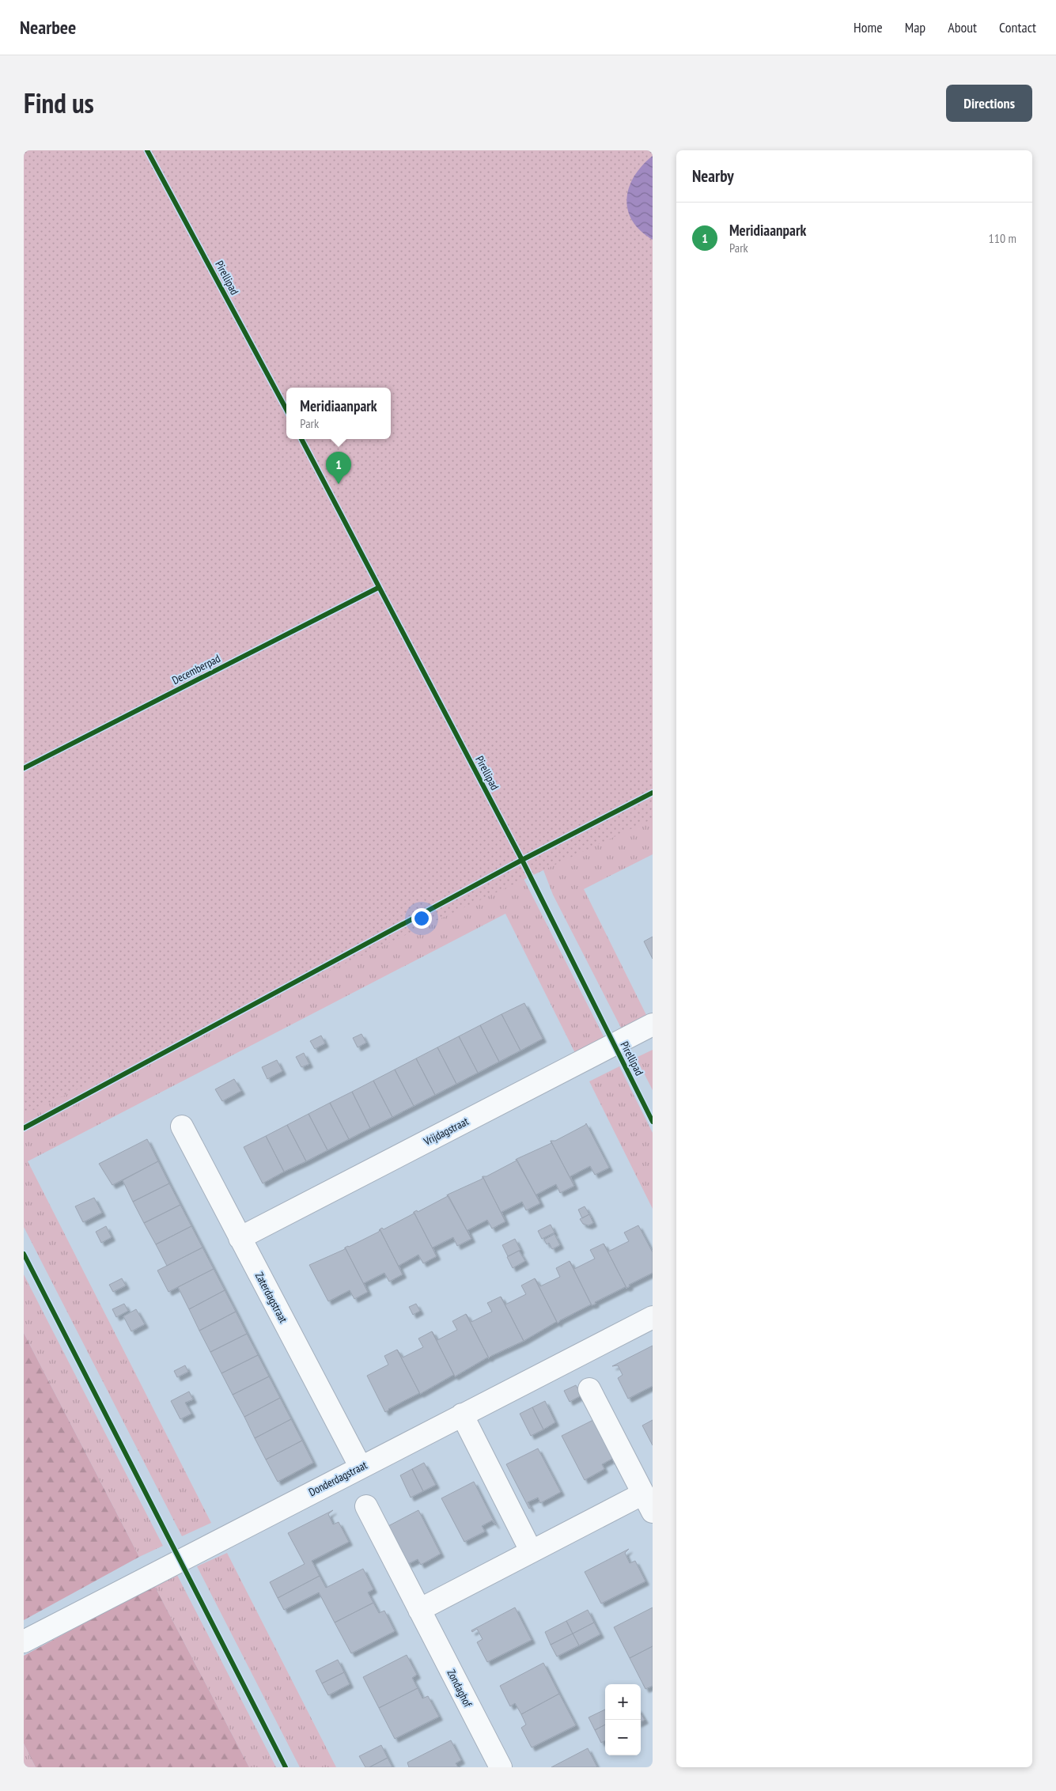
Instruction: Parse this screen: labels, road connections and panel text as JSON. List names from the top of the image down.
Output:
{
  "streets": {
    "street": [
      "Vrijdagstraat",
      "Zaterdagstraat",
      "Donderdagstraat",
      "Zondaghof"
    ],
    "cycle path": ["Pirellipad", "Decemberpad"]
  },
  "crossings": [
    ["Vrijdagstraat", "Zaterdagstraat"],
    ["Zaterdagstraat", "Donderdagstraat"]
  ],
  "page": {
    "header": "Nearbee",
    "nav": [
      "Home",
      "Map",
      "About",
      "Contact"
    ],
    "title": "Find us",
    "buttons": "Directions",
    "heading": "Nearby",
    "list": [
      {
        "mark": "1",
        "name": "Meridiaanpark",
        "note": "Park",
        "value": "110 m"
      }
    ],
    "popup": ["Meridiaanpark", "Park"],
    "pins": "1",
    "map_buttons": ["+", "−"]
  }
}
